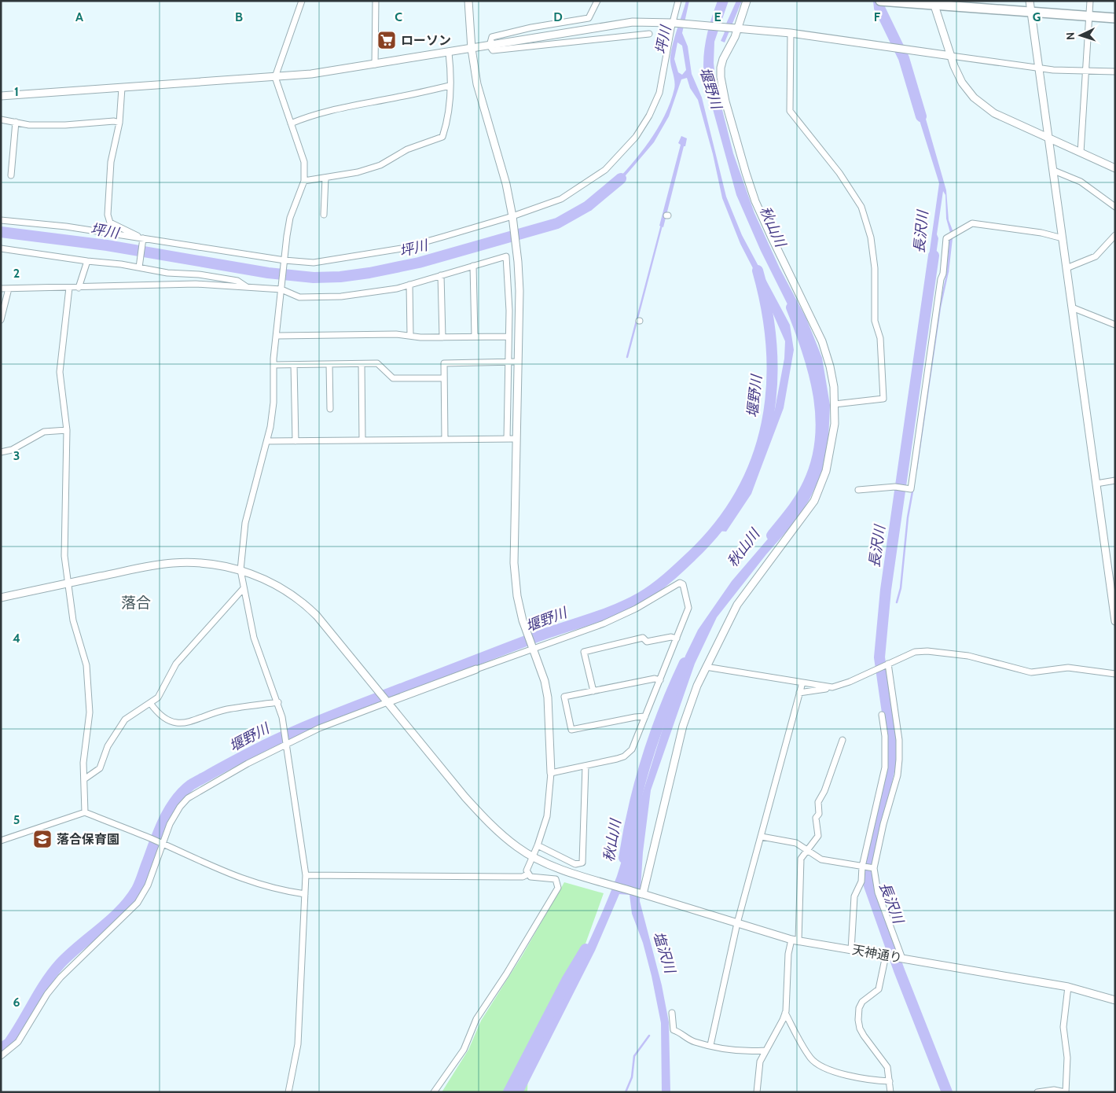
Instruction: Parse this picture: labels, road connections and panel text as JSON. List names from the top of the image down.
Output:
{
  "streets": {
    "street": ["天神通り"]
  },
  "districts": ["落合"],
  "water": [
    "坪川",
    "堰野川",
    "秋山川",
    "長沢川",
    "塩沢川"
  ],
  "places": {
    "supermarket": ["ローソン"],
    "school or university": ["落合保育園"]
  },
  "north": "left",
  "grid": {
    "columns": [
      "A",
      "B",
      "C",
      "D",
      "E",
      "F",
      "G"
    ],
    "rows": [
      "1",
      "2",
      "3",
      "4",
      "5",
      "6"
    ]
  }
}
